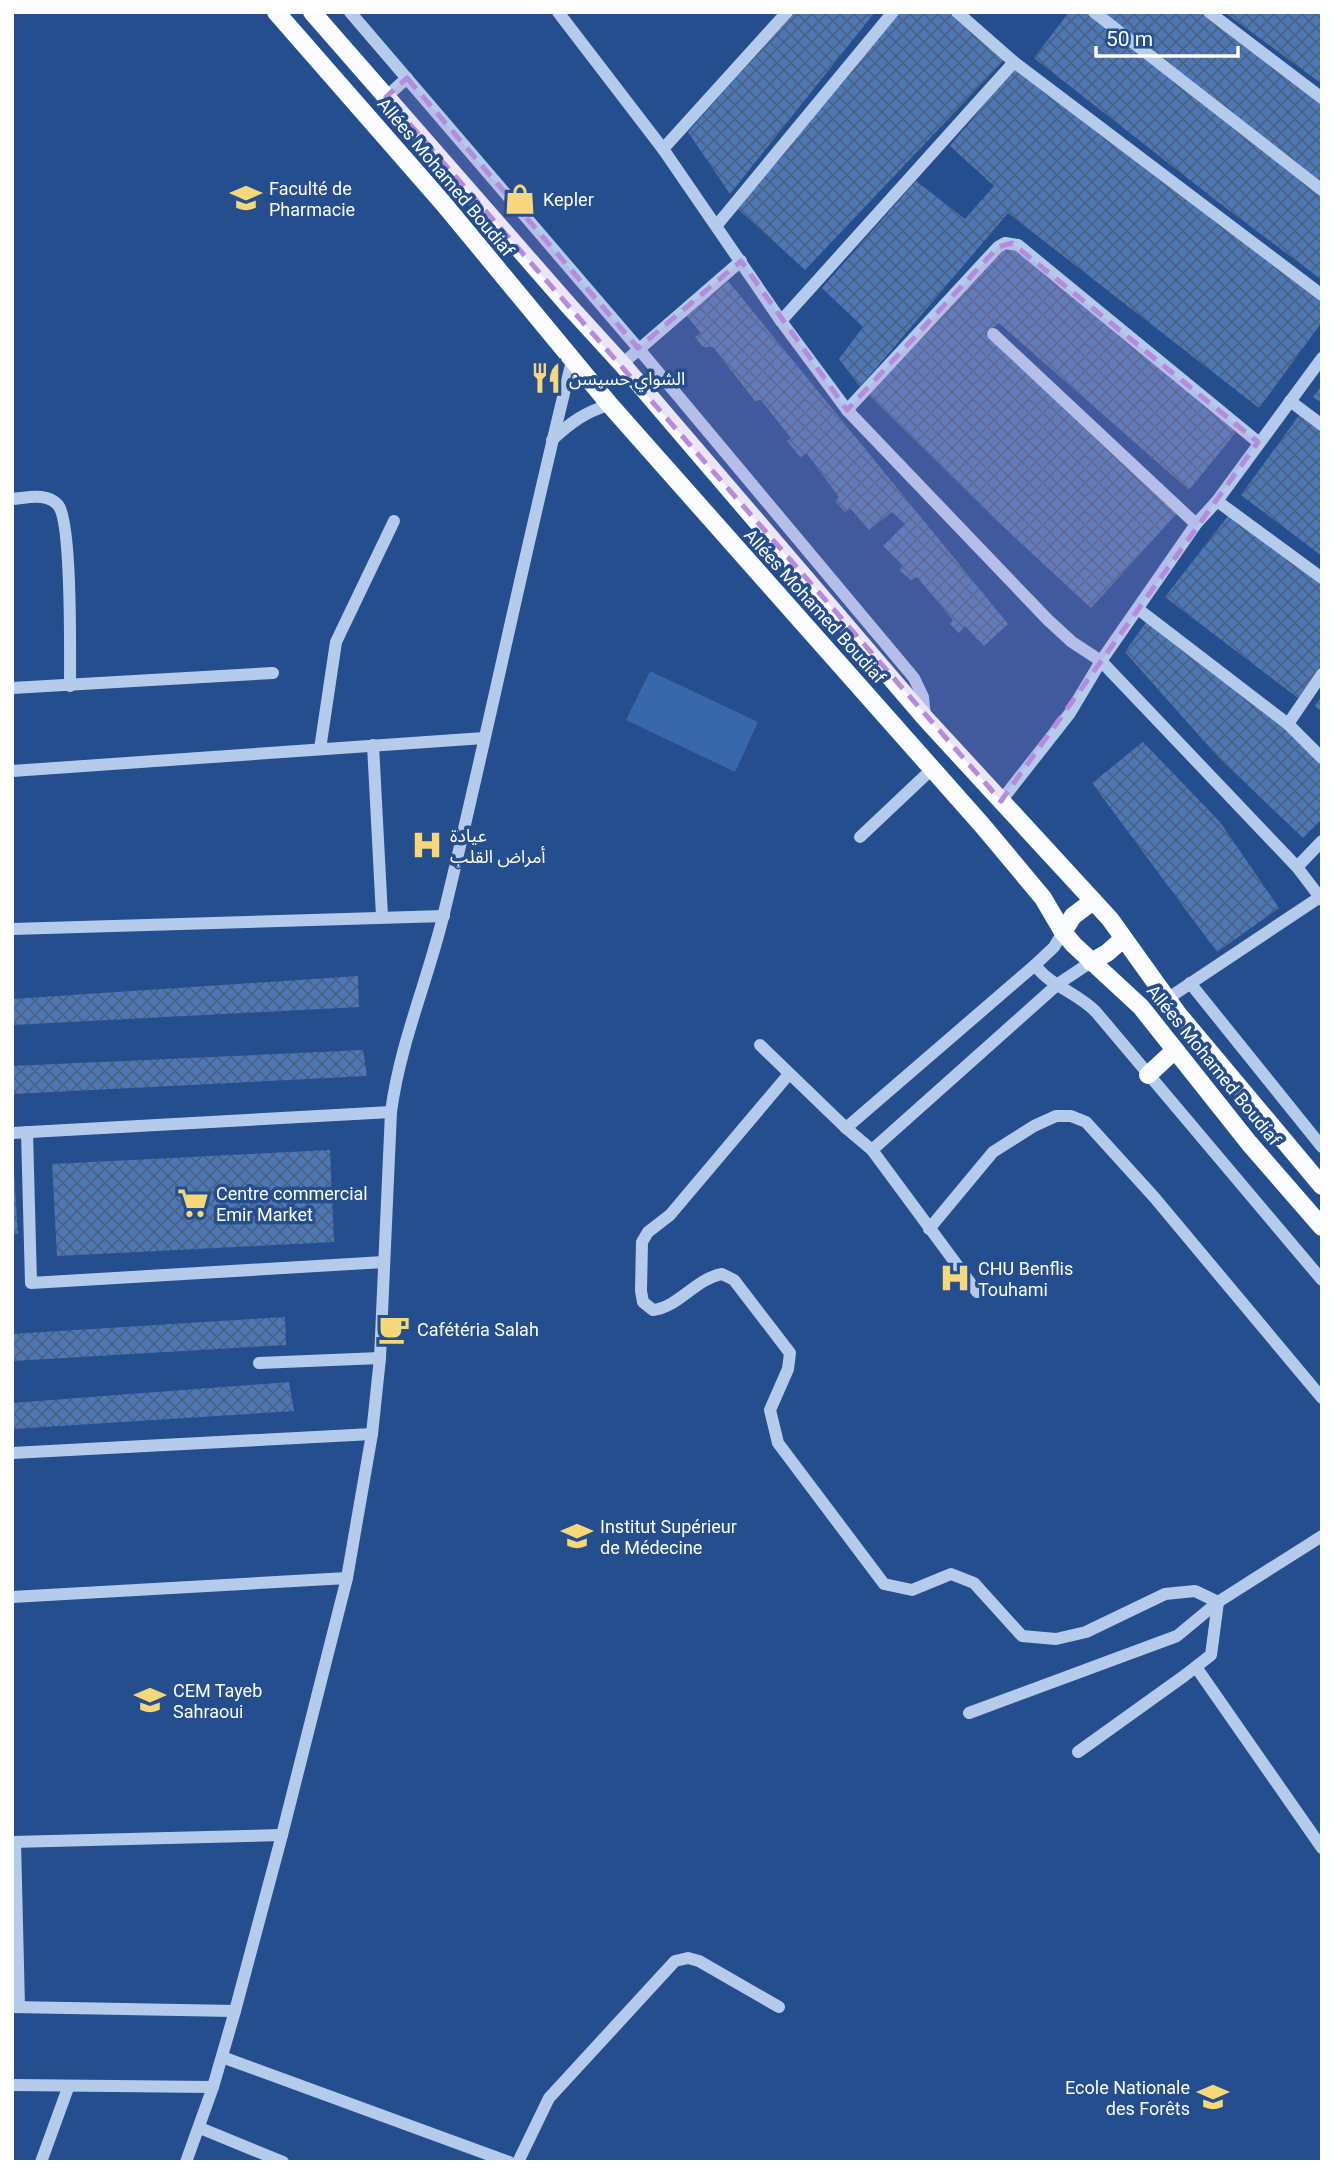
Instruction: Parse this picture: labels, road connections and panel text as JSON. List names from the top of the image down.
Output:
{
  "streets": {
    "main road": ["Allées Mohamed Boudiaf"]
  },
  "places": {
    "school or university": [
      "Faculté de Pharmacie",
      "Institut Supérieur de Médecine",
      "CEM Tayeb Sahraoui",
      "Ecole Nationale des Forêts"
    ],
    "shop": ["Kepler"],
    "restaurant": ["الشواي حسيسن"],
    "hospital": ["عيادة أمراض القلب", "CHU Benflis Touhami"],
    "supermarket": ["Centre commercial Emir Market"],
    "cafe": ["Cafétéria Salah"]
  },
  "scale_bar": "50 m"
}
